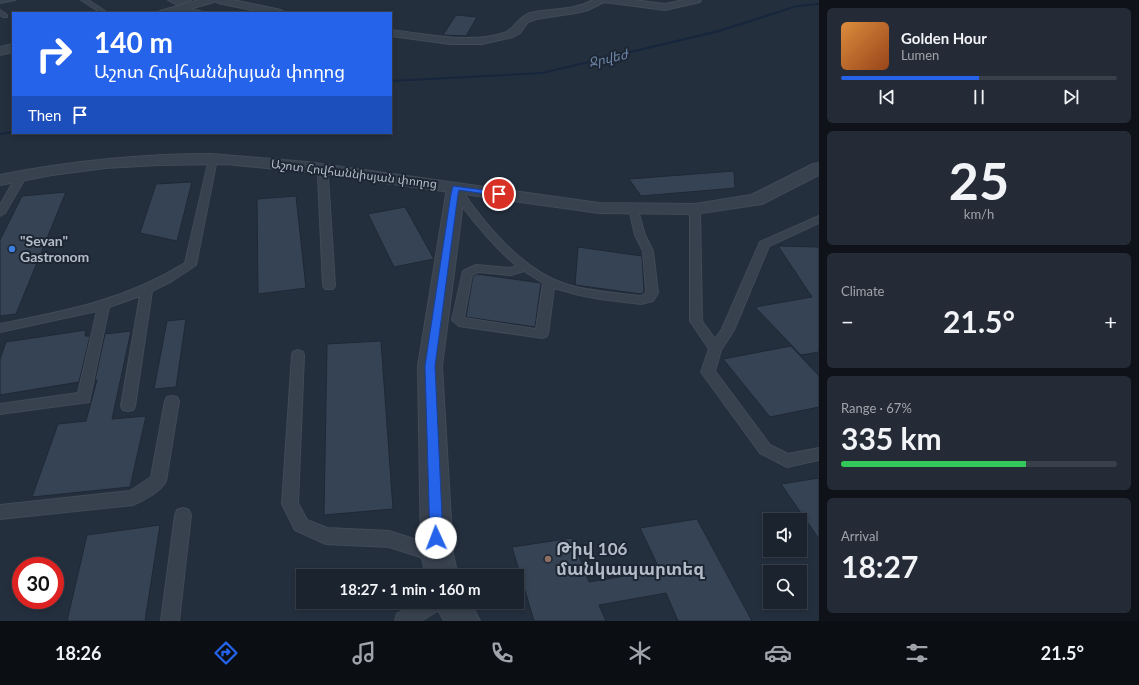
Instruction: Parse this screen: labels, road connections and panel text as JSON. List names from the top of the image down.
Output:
{
  "streets": {
    "street": ["Աշոտ Հովհաննիսյան փողոց"]
  },
  "water": ["Ջրվեժ"],
  "places": ["\"Sevan\" Gastronom", "Թիվ 106 մանկապարտեզ"],
  "page": {
    "turn": ["140 m", "Աշոտ Հովհաննիսյան փողոց"],
    "song": ["Golden Hour", "Lumen"],
    "then": "Then",
    "tile": [
      ["25", "km/h"],
      "Climate",
      ["Range · 67%", "335 km"],
      ["Arrival", "18:27"]
    ],
    "heat": ["−", "21.5°", "+"],
    "limit": "30",
    "trip": "18:27 · 1 min · 160 m",
    "tabs": ["18:26", "21.5°"]
  }
}
